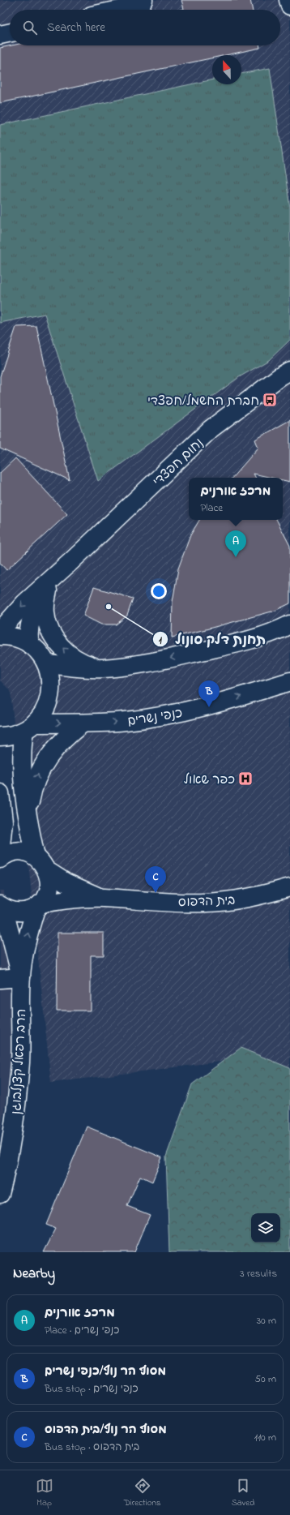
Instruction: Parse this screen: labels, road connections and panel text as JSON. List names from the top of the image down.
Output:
{
  "streets": {
    "street": [
      "נחום חפצדי",
      "כנפי נשרים",
      "בית הדפוס",
      "הרב רפאל קצנלבוגן"
    ]
  },
  "crossings": [
    ["בית הדפוס", "הרב רפאל קצנלבוגן"]
  ],
  "places": {
    "bus stop": ["חברת החשמל/חפצדי"],
    "other": ["תחנת דלק סונול"],
    "hospital": ["כפר שאול"]
  },
  "north": "top",
  "page": {
    "search": "Search here",
    "popup": ["מרכז אורנים", "Place"],
    "pins": ["A", "B", "C"],
    "heading": ["Nearby", "3 results"],
    "list": [
      {
        "mark": "A",
        "name": "מרכז אורנים",
        "note": "Place · כנפי נשרים",
        "value": "30 m"
      },
      {
        "mark": "B",
        "name": "מסוף הר נוף/כנפי נשרים",
        "note": "Bus stop · כנפי נשרים",
        "value": "50 m"
      },
      {
        "mark": "C",
        "name": "מסוף הר נוף/בית הדפוס",
        "note": "Bus stop · בית הדפוס",
        "value": "110 m"
      }
    ],
    "nav": ["Map", "Directions", "Saved"]
  }
}
